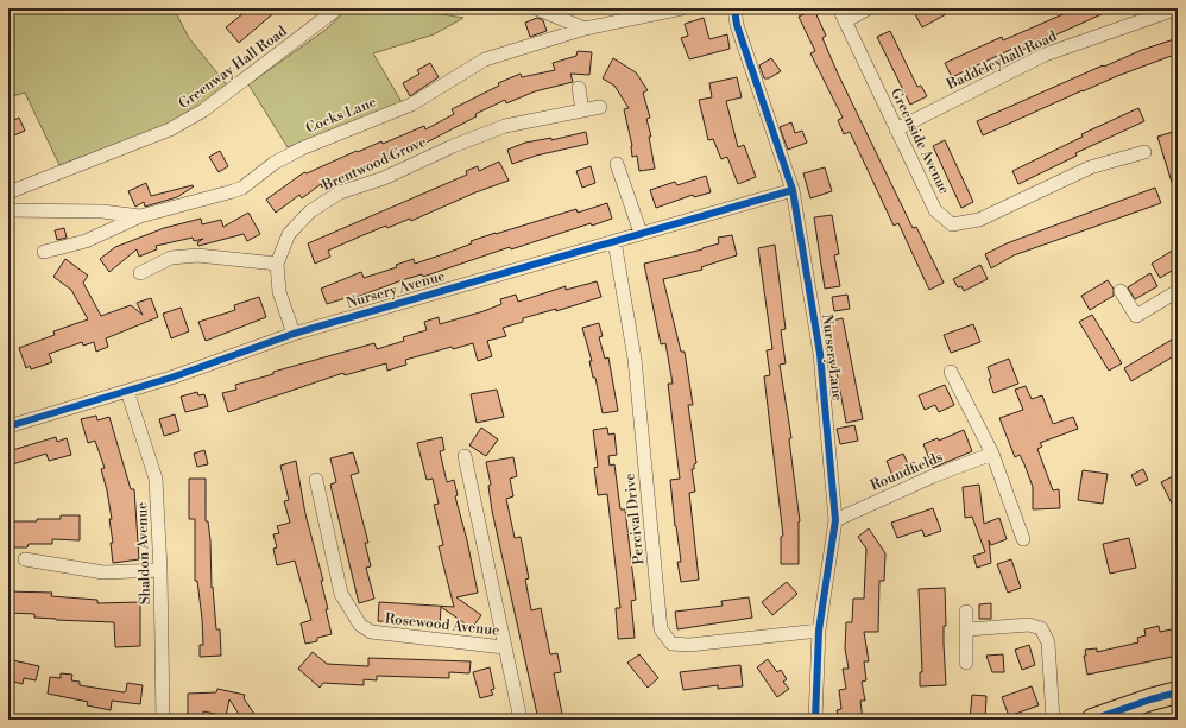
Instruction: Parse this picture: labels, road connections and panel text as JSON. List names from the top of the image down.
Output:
{
  "streets": {
    "street": [
      "Baddeleyhall Road",
      "Greenway Hall Road",
      "Cocks Lane",
      "Greenside Avenue",
      "Brentwood Grove",
      "Nursery Avenue",
      "Nursery Lane",
      "Roundfields",
      "Percival Drive",
      "Shaldon Avenue",
      "Rosewood Avenue"
    ]
  },
  "crossings": [
    ["Baddeleyhall Road", "Greenside Avenue"],
    ["Brentwood Grove", "Nursery Avenue"],
    ["Nursery Avenue", "Nursery Lane"],
    ["Nursery Avenue", "Percival Drive"],
    ["Nursery Avenue", "Shaldon Avenue"],
    ["Nursery Lane", "Roundfields"],
    ["Nursery Lane", "Percival Drive"]
  ]
}
